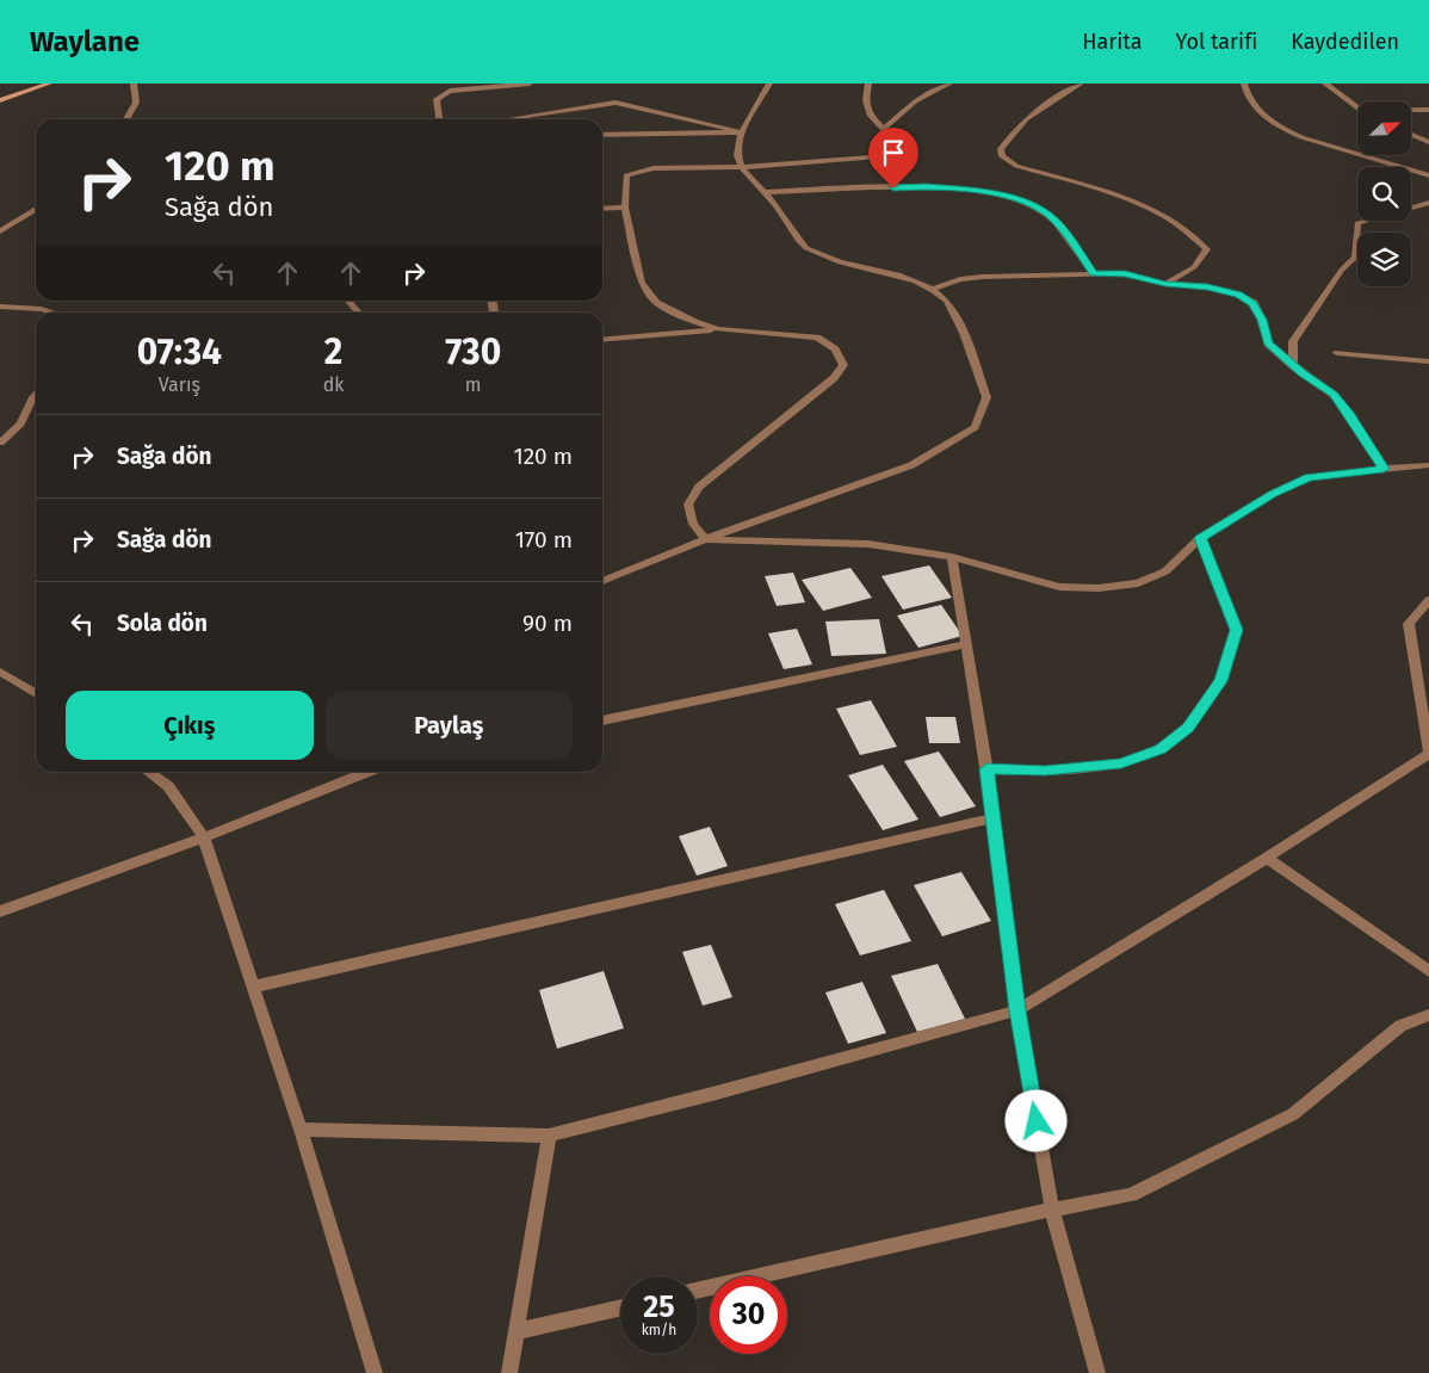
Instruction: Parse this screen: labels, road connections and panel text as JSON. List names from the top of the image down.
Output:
{
  "north": "top right",
  "page": {
    "header": "Waylane",
    "nav": ["Harita", "Yol tarifi", "Kaydedilen"],
    "turn": ["120 m", "Sağa dön"],
    "eta": [
      "07:34",
      "Varış",
      "2",
      "dk",
      "730",
      "m"
    ],
    "list": [
      {
        "name": "Sağa dön",
        "value": "120 m"
      },
      {
        "name": "Sağa dön",
        "value": "170 m"
      },
      {
        "name": "Sola dön",
        "value": "90 m"
      }
    ],
    "buttons": ["Çıkış", "Paylaş"],
    "speed": "25 km/h",
    "limit": "30"
  }
}
